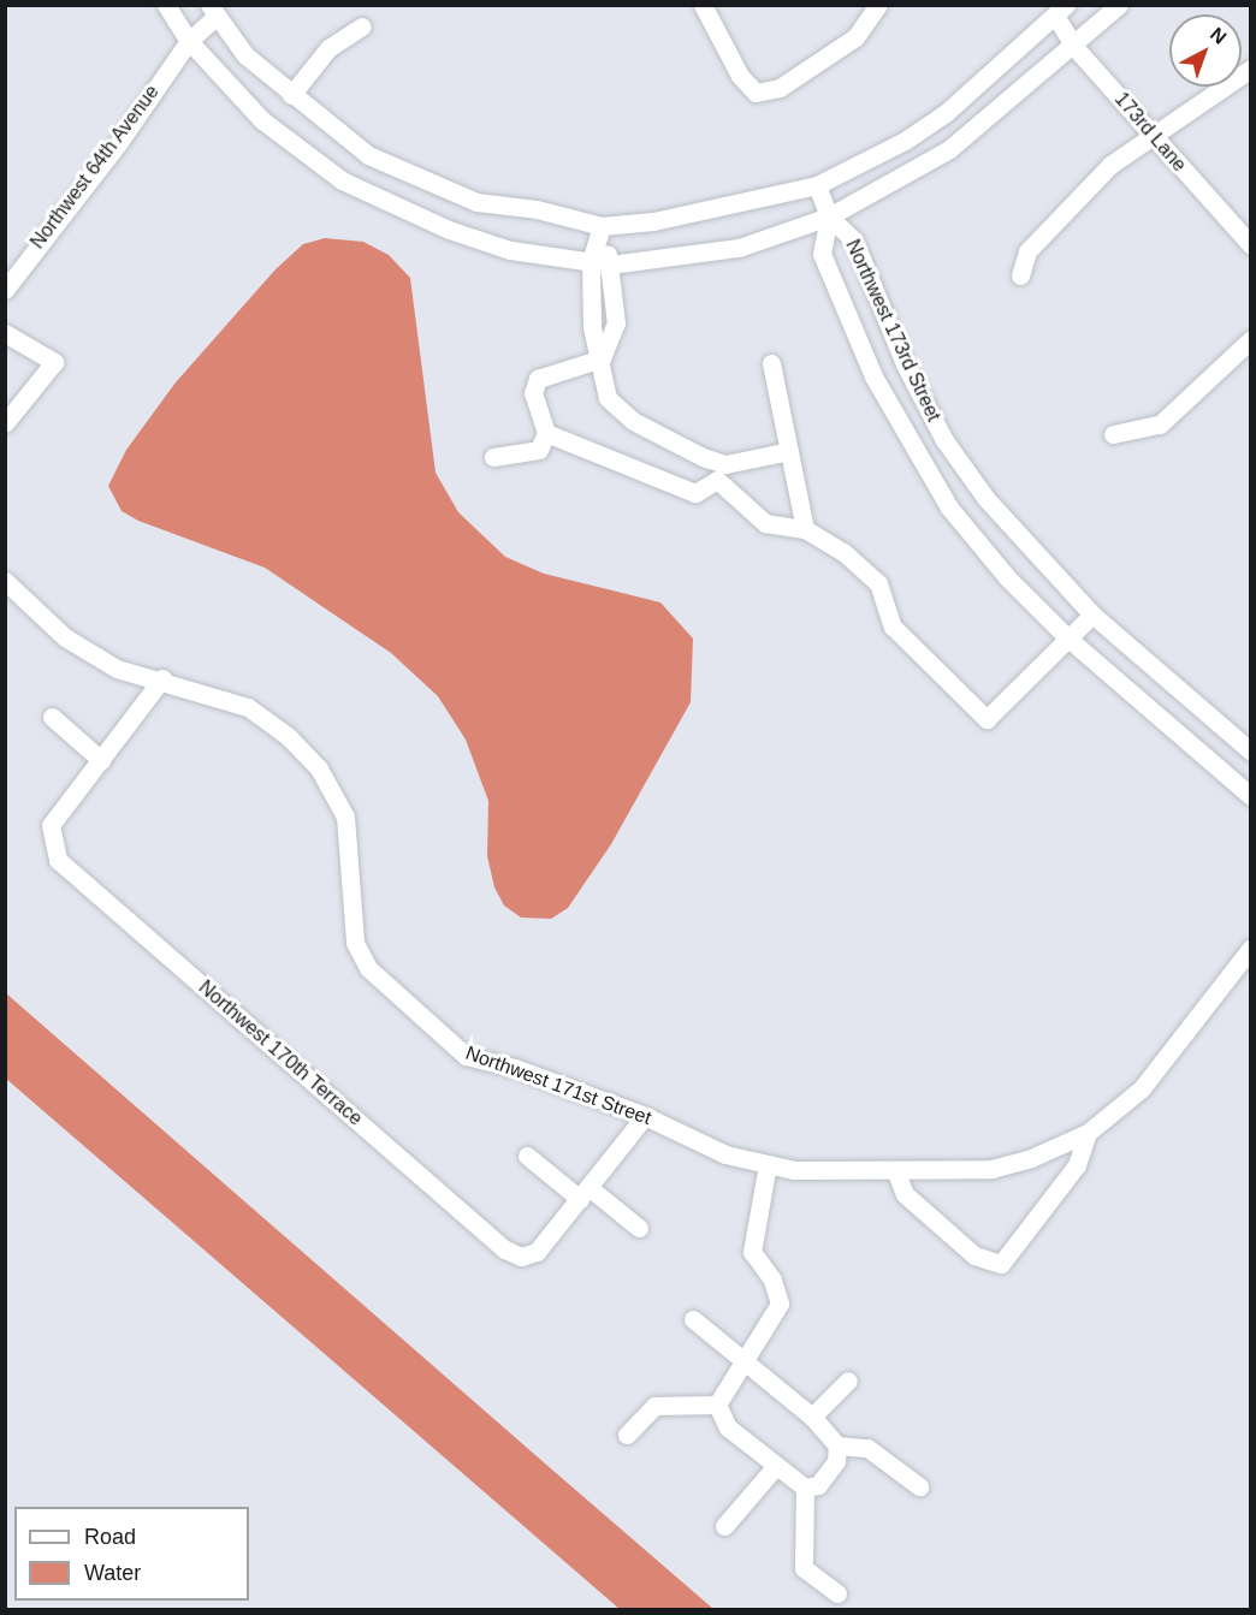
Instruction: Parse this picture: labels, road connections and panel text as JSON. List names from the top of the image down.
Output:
{
  "streets": {
    "street": [
      "173rd Lane",
      "Northwest 64th Avenue",
      "Northwest 173rd Street",
      "Northwest 170th Terrace",
      "Northwest 171st Street"
    ]
  },
  "crossings": [
    ["Northwest 170th Terrace", "Northwest 171st Street"]
  ],
  "legend": ["Road", "Water"],
  "north": "top right"
}
